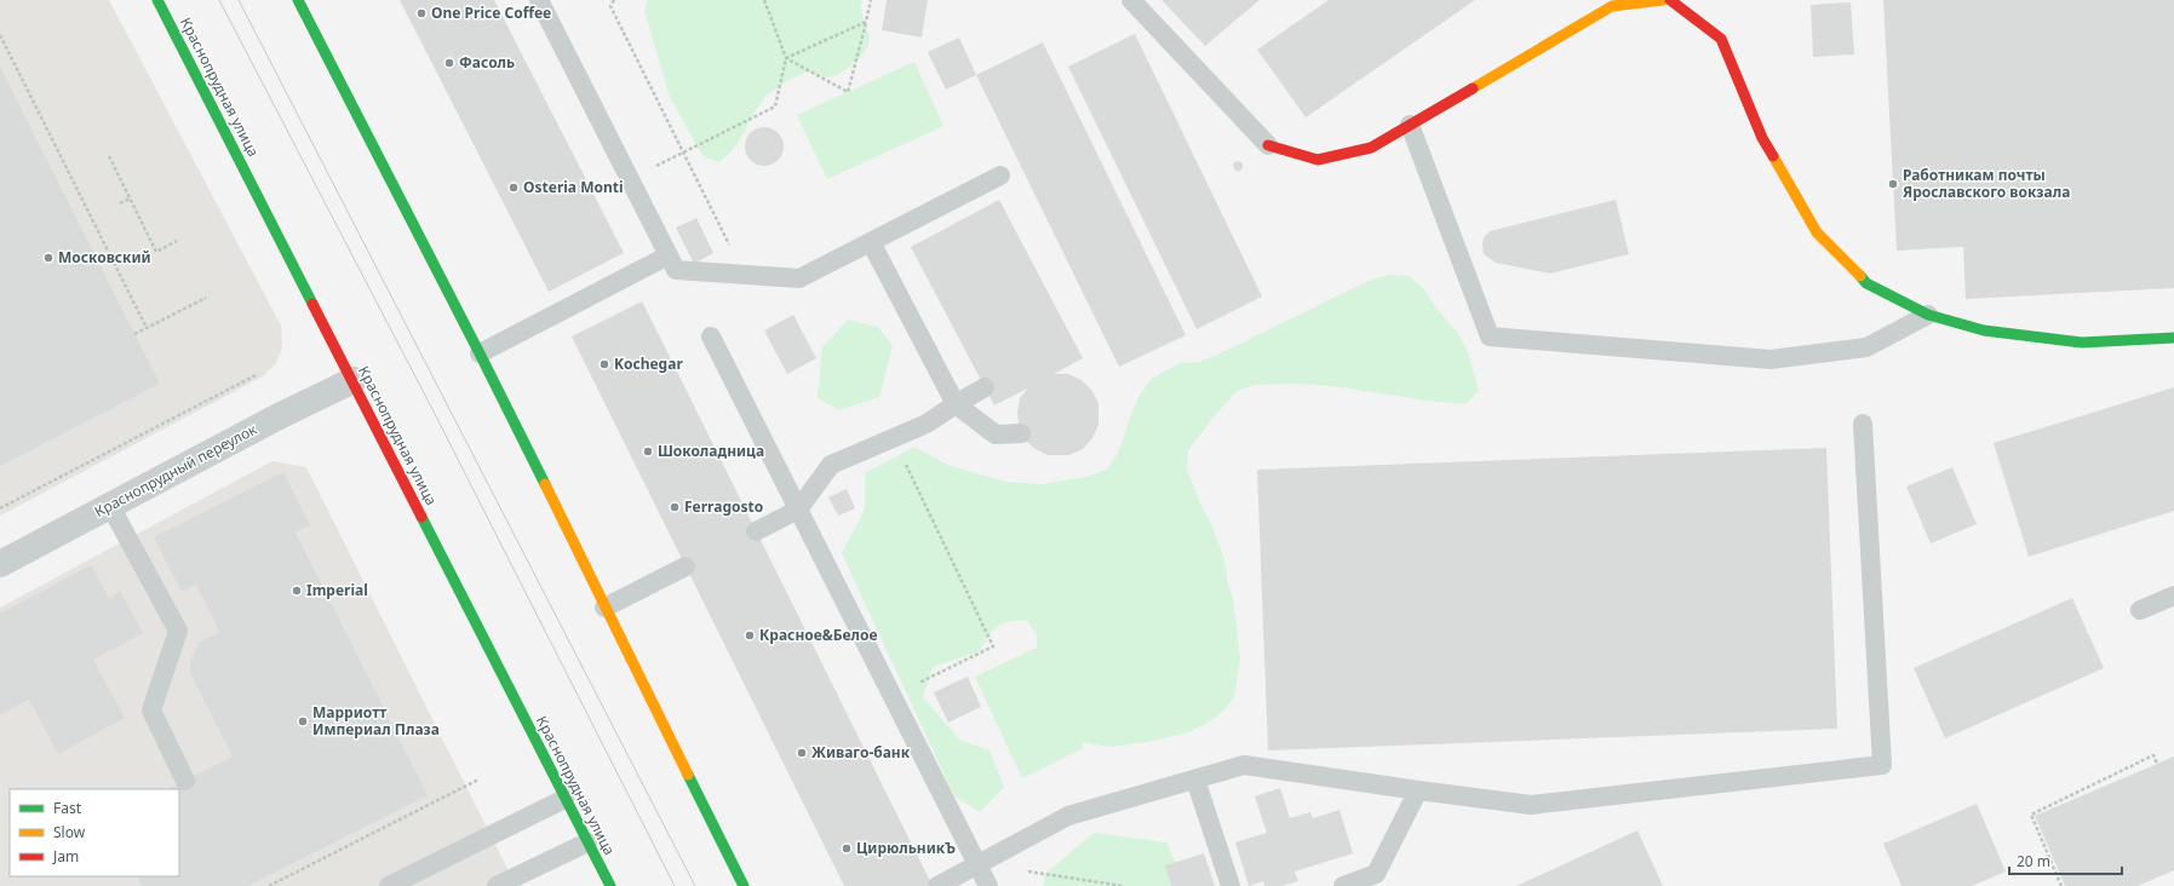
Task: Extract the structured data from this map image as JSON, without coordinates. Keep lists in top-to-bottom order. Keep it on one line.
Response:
{"streets":{"main road":["Краснопрудная улица"],"street":["Краснопрудный переулок"]},"crossings":[["Краснопрудная улица","Краснопрудный переулок"]],"places":["One Price Coffee","Фасоль","Работникам почты Ярославского вокзала","Osteria Monti","Московский","Kochegar","Шоколадница","Ferragosto","Imperial","Красное&Белое","Марриотт Империал Плаза","Живаго-банк","ЦирюльникЪ"],"legend":["Fast","Slow","Jam"],"scale_bar":"20 m"}
